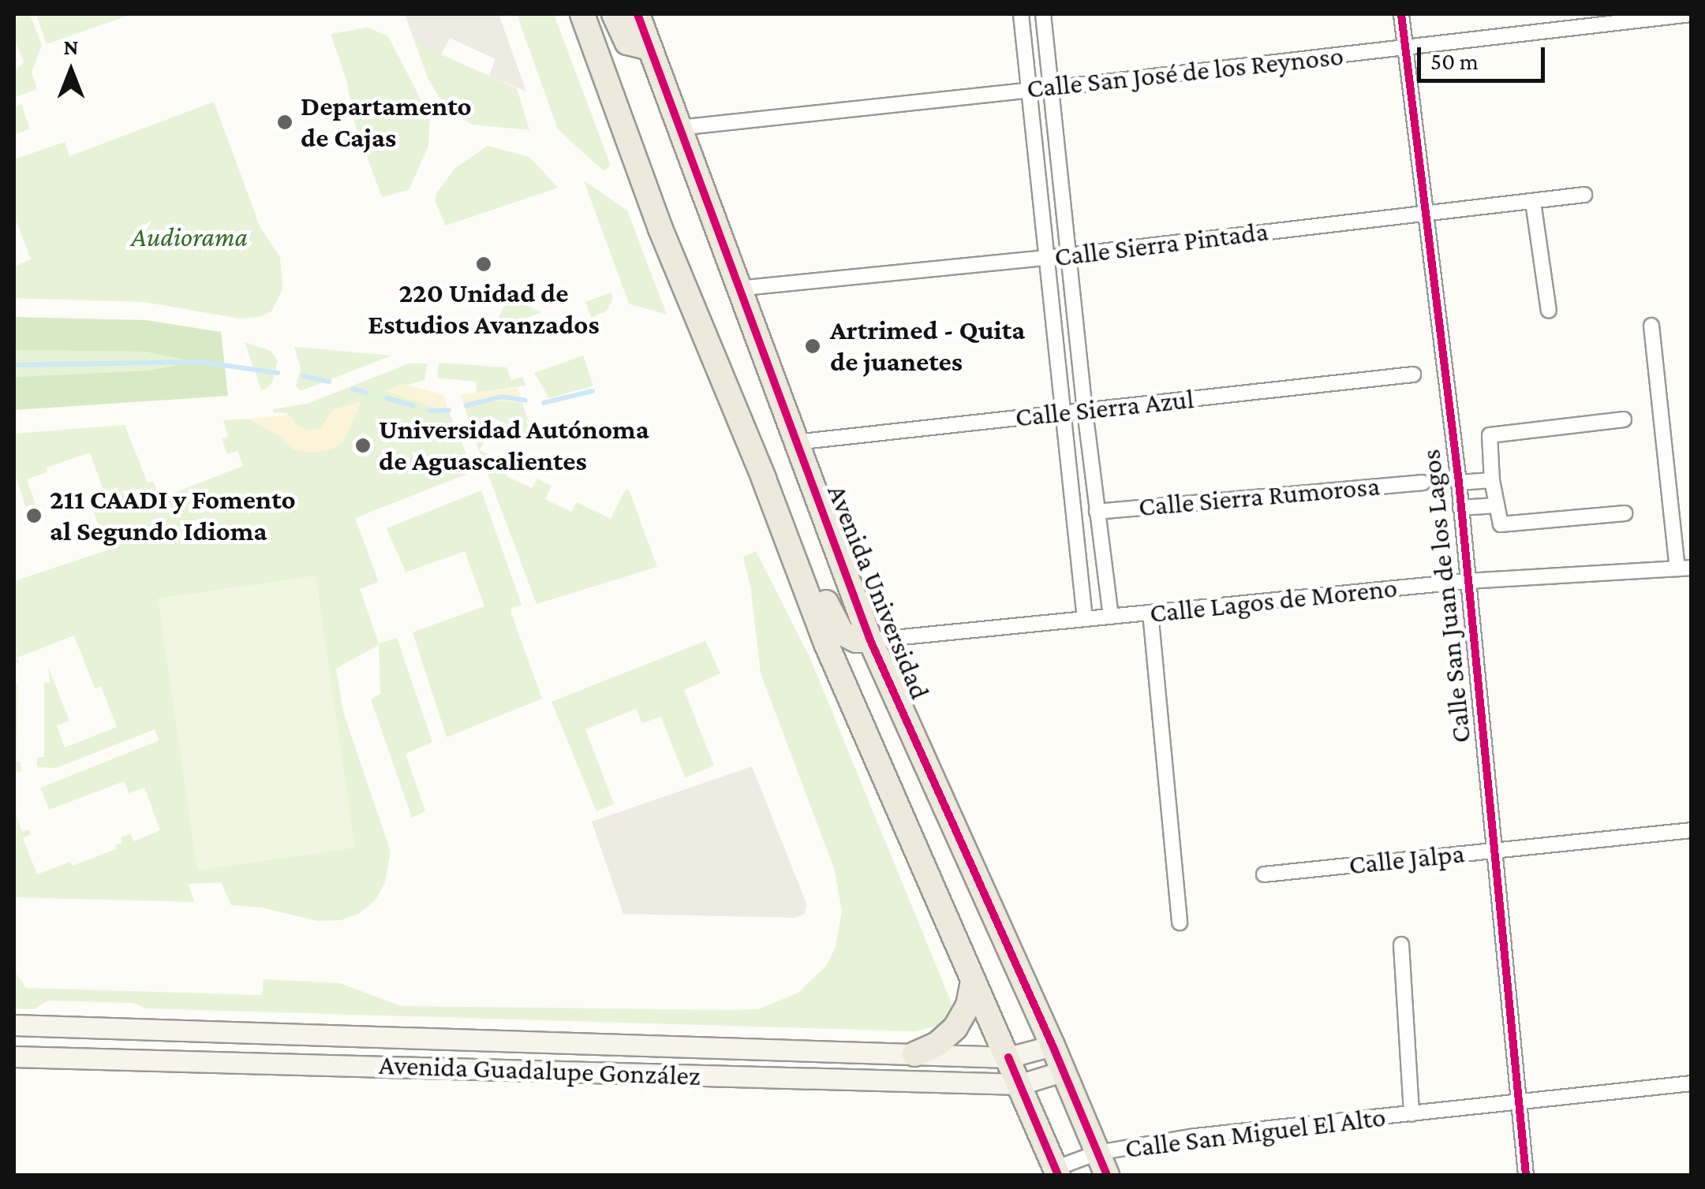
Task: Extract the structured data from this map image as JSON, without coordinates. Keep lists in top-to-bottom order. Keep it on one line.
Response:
{"streets":{"main road":["Avenida Universidad","Avenida Guadalupe González"],"street":["Calle San José de los Reynoso","Calle Sierra Pintada","Calle Sierra Azul","Calle Sierra Rumorosa","Calle San Juan de los Lagos","Calle Lagos de Moreno","Calle Jalpa","Calle San Miguel El Alto"]},"crossings":[["Calle San José de los Reynoso","Avenida Universidad"],["Calle San José de los Reynoso","Calle San Juan de los Lagos"],["Calle Sierra Pintada","Avenida Universidad"],["Calle Sierra Pintada","Calle San Juan de los Lagos"],["Calle Sierra Azul","Avenida Universidad"],["Avenida Universidad","Calle Lagos de Moreno"],["Avenida Universidad","Avenida Guadalupe González"],["Avenida Universidad","Calle San Miguel El Alto"],["Calle San Juan de los Lagos","Calle Lagos de Moreno"],["Calle San Juan de los Lagos","Calle Jalpa"],["Calle San Juan de los Lagos","Calle San Miguel El Alto"]],"parks":["Audiorama"],"places":["Departamento de Cajas","220 Unidad de Estudios Avanzados","Artrimed - Quita de juanetes","Universidad Autónoma de Aguascalientes","211 CAADI y Fomento al Segundo Idioma"],"scale_bar":"50 m","north":"top"}
